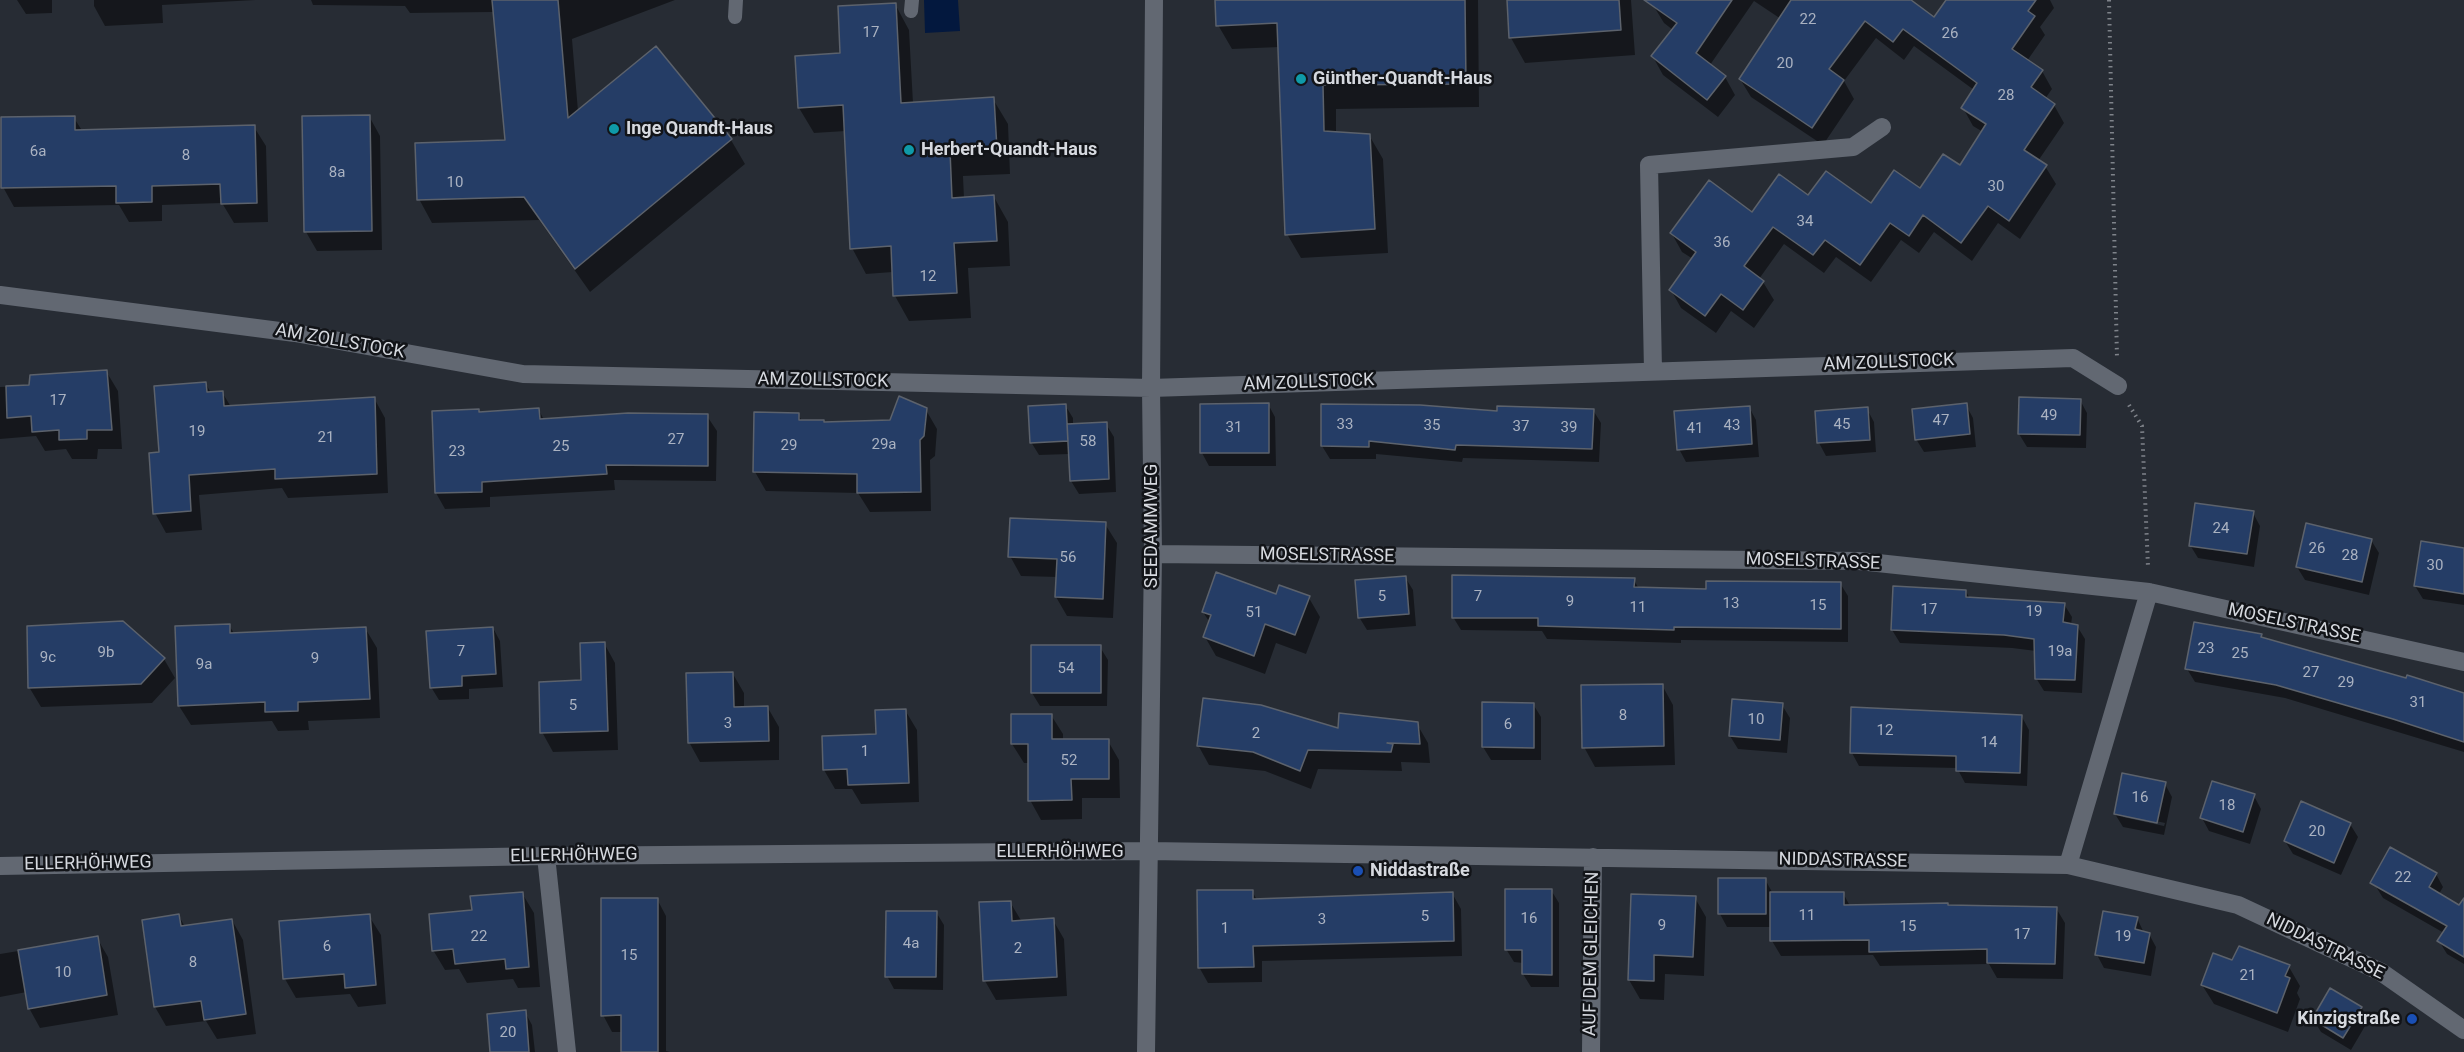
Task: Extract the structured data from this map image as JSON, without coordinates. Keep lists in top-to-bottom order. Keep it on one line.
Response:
{"streets":{"street":["AM ZOLLSTOCK","SEEDAMMWEG","MOSELSTRASSE","ELLERHÖHWEG","NIDDASTRASSE","AUF DEM GLEICHEN"]},"crossings":[["AM ZOLLSTOCK","SEEDAMMWEG"],["SEEDAMMWEG","MOSELSTRASSE"],["SEEDAMMWEG","ELLERHÖHWEG"],["SEEDAMMWEG","NIDDASTRASSE"],["ELLERHÖHWEG","NIDDASTRASSE"],["NIDDASTRASSE","AUF DEM GLEICHEN"]],"places":["Günther-Quandt-Haus","Inge Quandt-Haus","Herbert-Quandt-Haus","Niddastraße","Kinzigstraße"],"house_numbers":["22","17","26","20","28","6a","8","8a","10","30","34","36","12","17","49","47","33","45","35","43","37","31","39","41","19","21","27","58","29a","29","25","23","24","26","28","56","30","5","7","9","13","15","11","17","19","51","23","7","19a","9b","25","9c","9","9a","54","27","29","31","5","8","10","3","6","12","2","14","1","52","16","18","20","22","11","5","16","3","9","15","1","17","22","19","4a","6","2","15","8","10","21","20"]}
